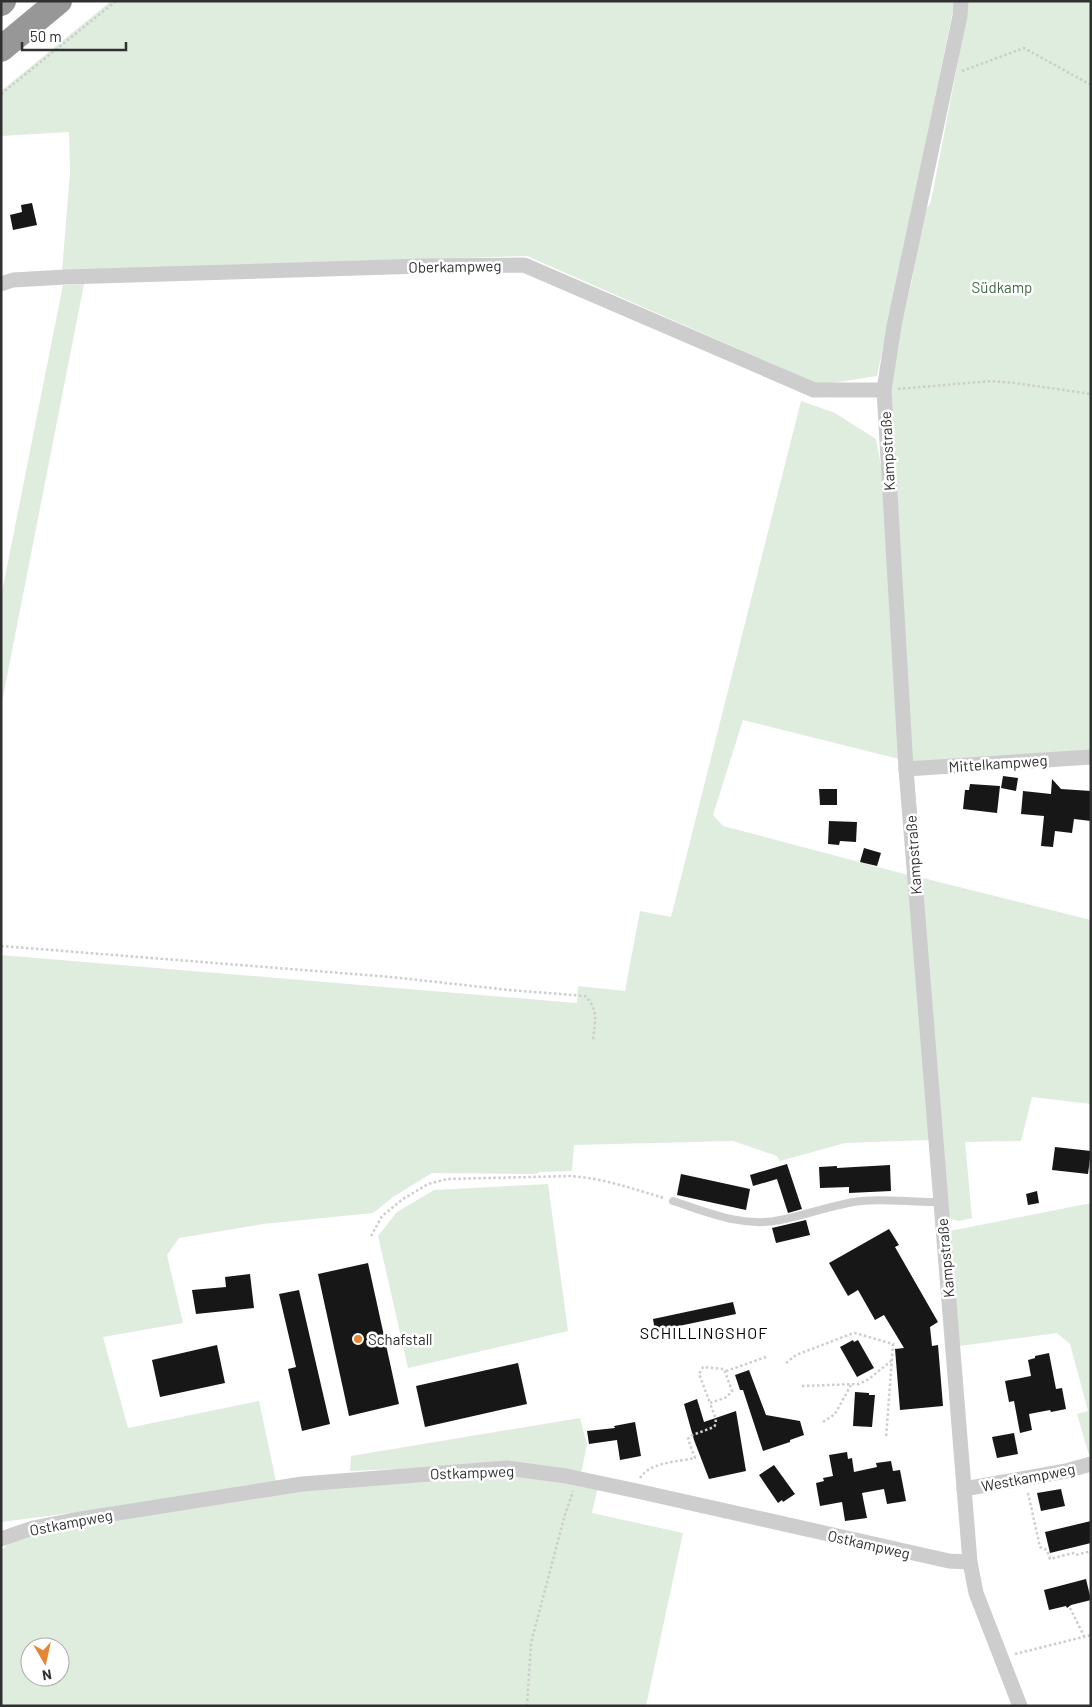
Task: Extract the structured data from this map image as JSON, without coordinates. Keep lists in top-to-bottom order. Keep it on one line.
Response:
{"streets":{"street":["Oberkampweg","Kampstraße","Mittelkampweg","Ostkampweg","Westkampweg"]},"crossings":[["Oberkampweg","Kampstraße"],["Kampstraße","Mittelkampweg"],["Kampstraße","Ostkampweg"],["Kampstraße","Westkampweg"]],"districts":["SCHILLINGSHOF"],"parks":["Südkamp"],"places":["Schafstall"],"scale_bar":"50 m","north":"bottom"}
